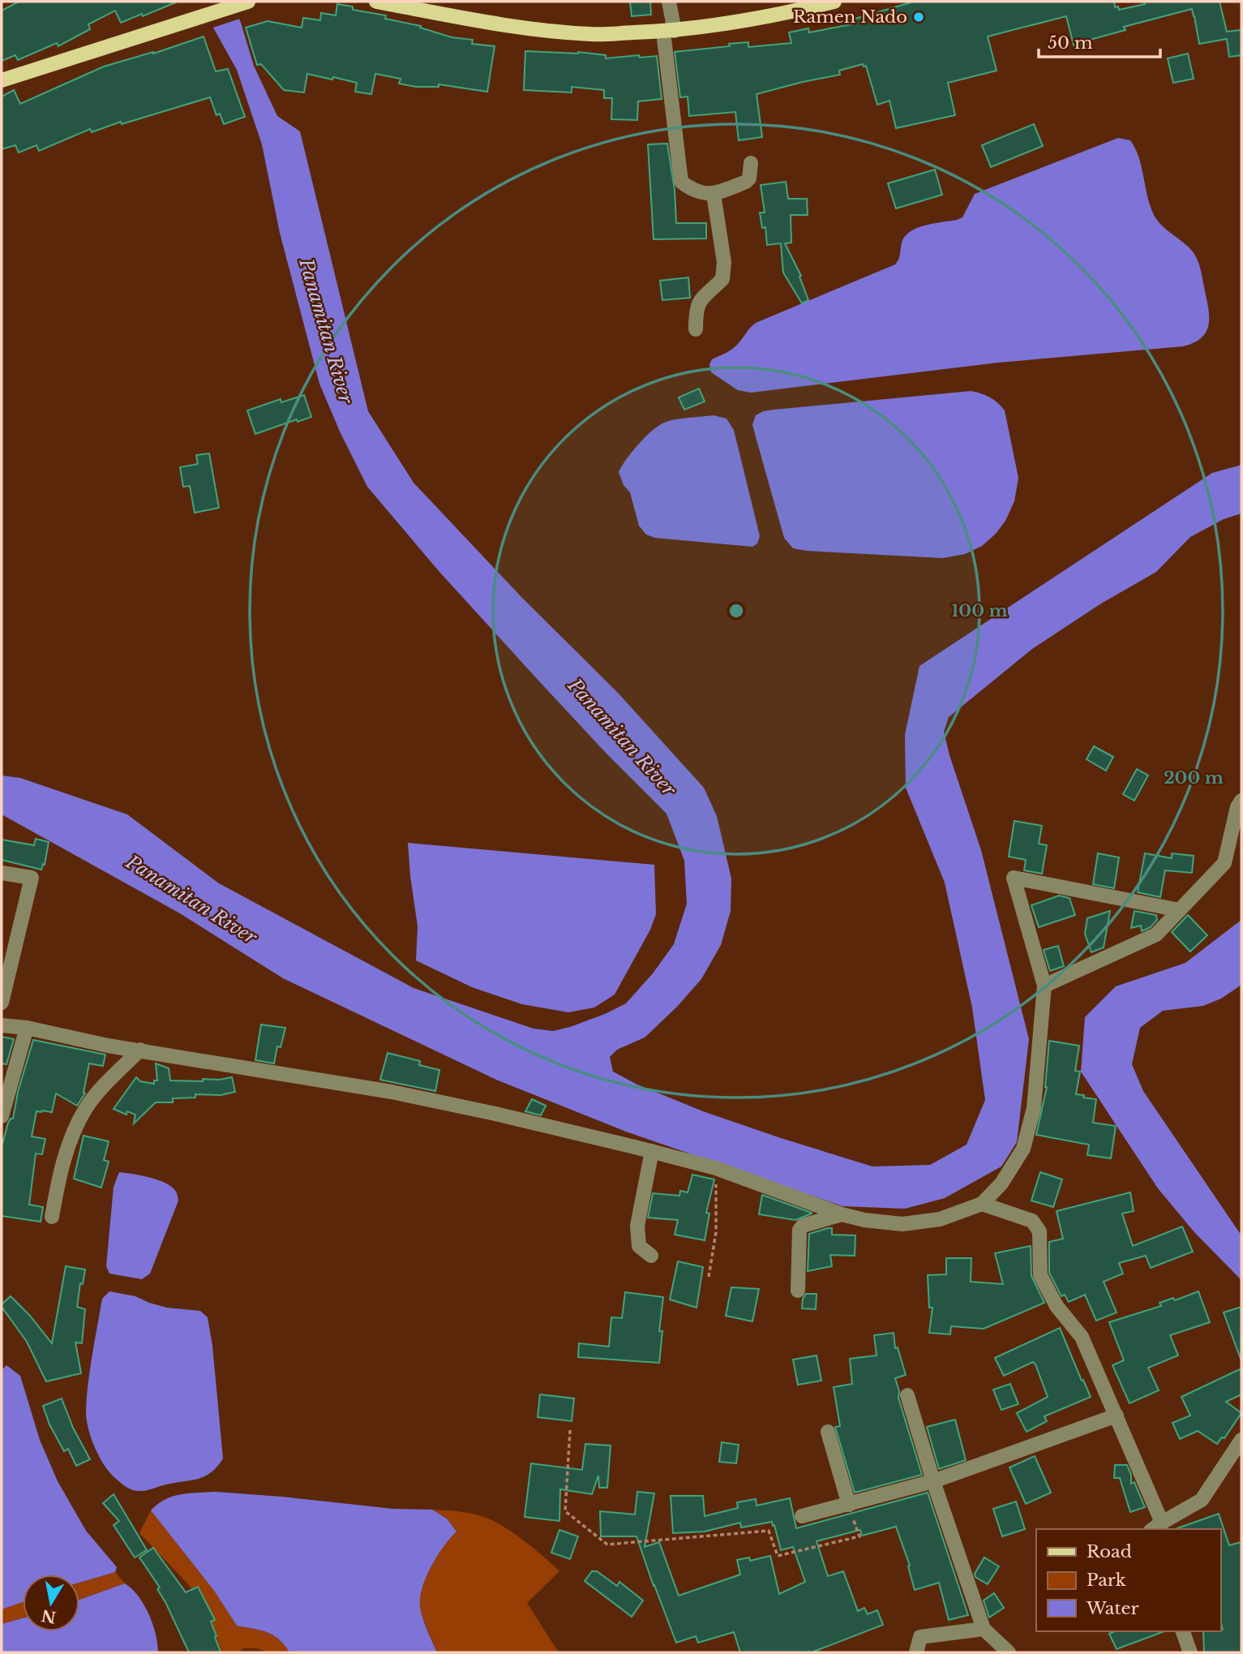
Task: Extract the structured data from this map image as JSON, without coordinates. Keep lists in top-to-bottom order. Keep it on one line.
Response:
{"water":["Panamitan River"],"places":["Ramen Nado"],"legend":["Road","Park","Water"],"scale_bar":"50 m","north":"bottom","rings":["100 m","200 m"]}
